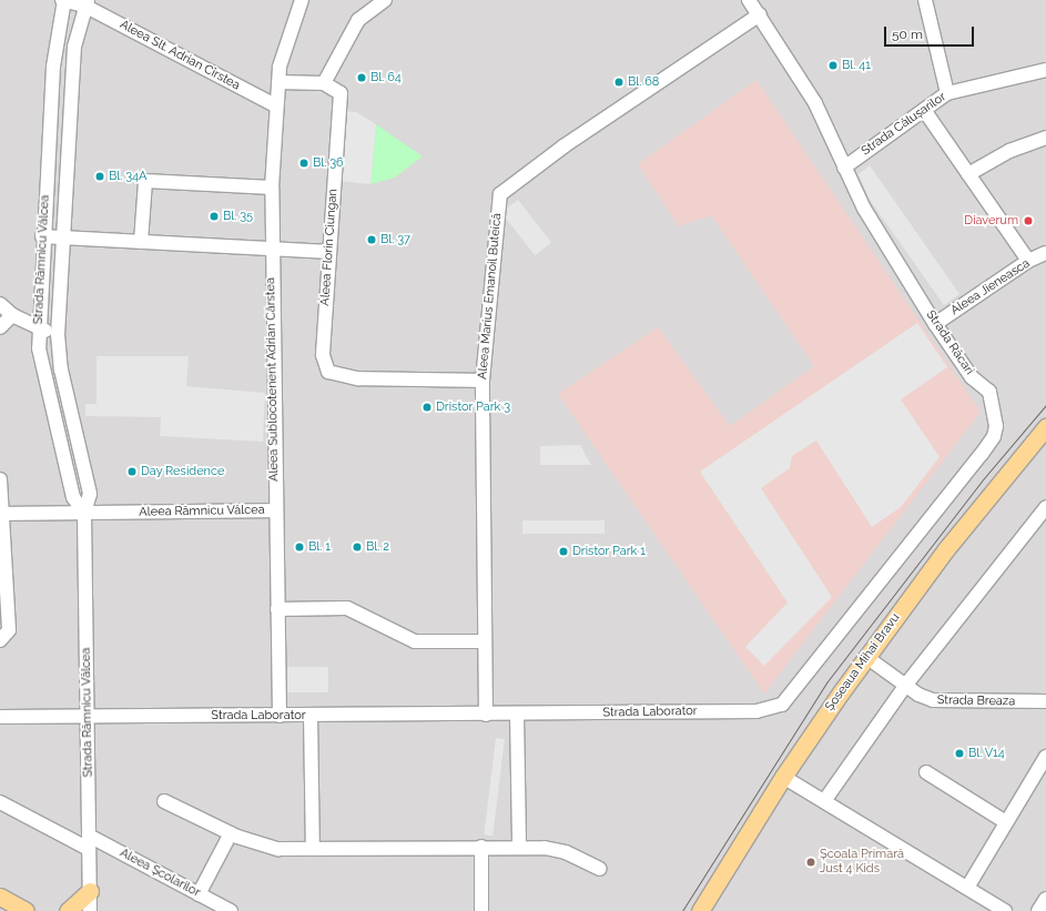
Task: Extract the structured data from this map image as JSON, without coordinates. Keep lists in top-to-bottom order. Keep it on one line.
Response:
{"streets":{"main road":["Șoseaua Mihai Bravu"],"street":["Aleea Slt. Adrian Cîrstea","Strada Călușarilor","Aleea Florin Ciungan","Strada Râmnicu Vâlcea","Aleea Jieneasca","Aleea Marius Emanoil Buteică","Strada Răcari","Aleea Sublocotenent Adrian Cârstea","Aleea Râmnicu Vâlcea","Strada Breaza","Strada Laborator","Aleea Școlarilor"]},"crossings":[["Aleea Slt. Adrian Cîrstea","Strada Râmnicu Vâlcea"],["Aleea Slt. Adrian Cîrstea","Aleea Sublocotenent Adrian Cârstea"],["Strada Călușarilor","Strada Răcari"],["Aleea Florin Ciungan","Aleea Marius Emanoil Buteică"],["Strada Râmnicu Vâlcea","Aleea Râmnicu Vâlcea"],["Strada Râmnicu Vâlcea","Strada Laborator"],["Strada Râmnicu Vâlcea","Aleea Școlarilor"],["Aleea Jieneasca","Strada Răcari"],["Aleea Marius Emanoil Buteică","Strada Răcari"],["Aleea Marius Emanoil Buteică","Strada Laborator"],["Strada Răcari","Strada Laborator"],["Aleea Sublocotenent Adrian Cârstea","Aleea Râmnicu Vâlcea"],["Aleea Râmnicu Vâlcea","Strada Laborator"],["Șoseaua Mihai Bravu","Strada Breaza"]],"places":["Bl. 41","Bl. 64","Bl. 68","Bl. 36","Bl. 34A","Bl. 35","Diaverum","Bl. 37","Dristor Park 3","Day Residence","Bl. 1","Bl. 2","Dristor Park 1","Bl. V14","Școala Primară Just 4 Kids"],"scale_bar":"50 m"}
